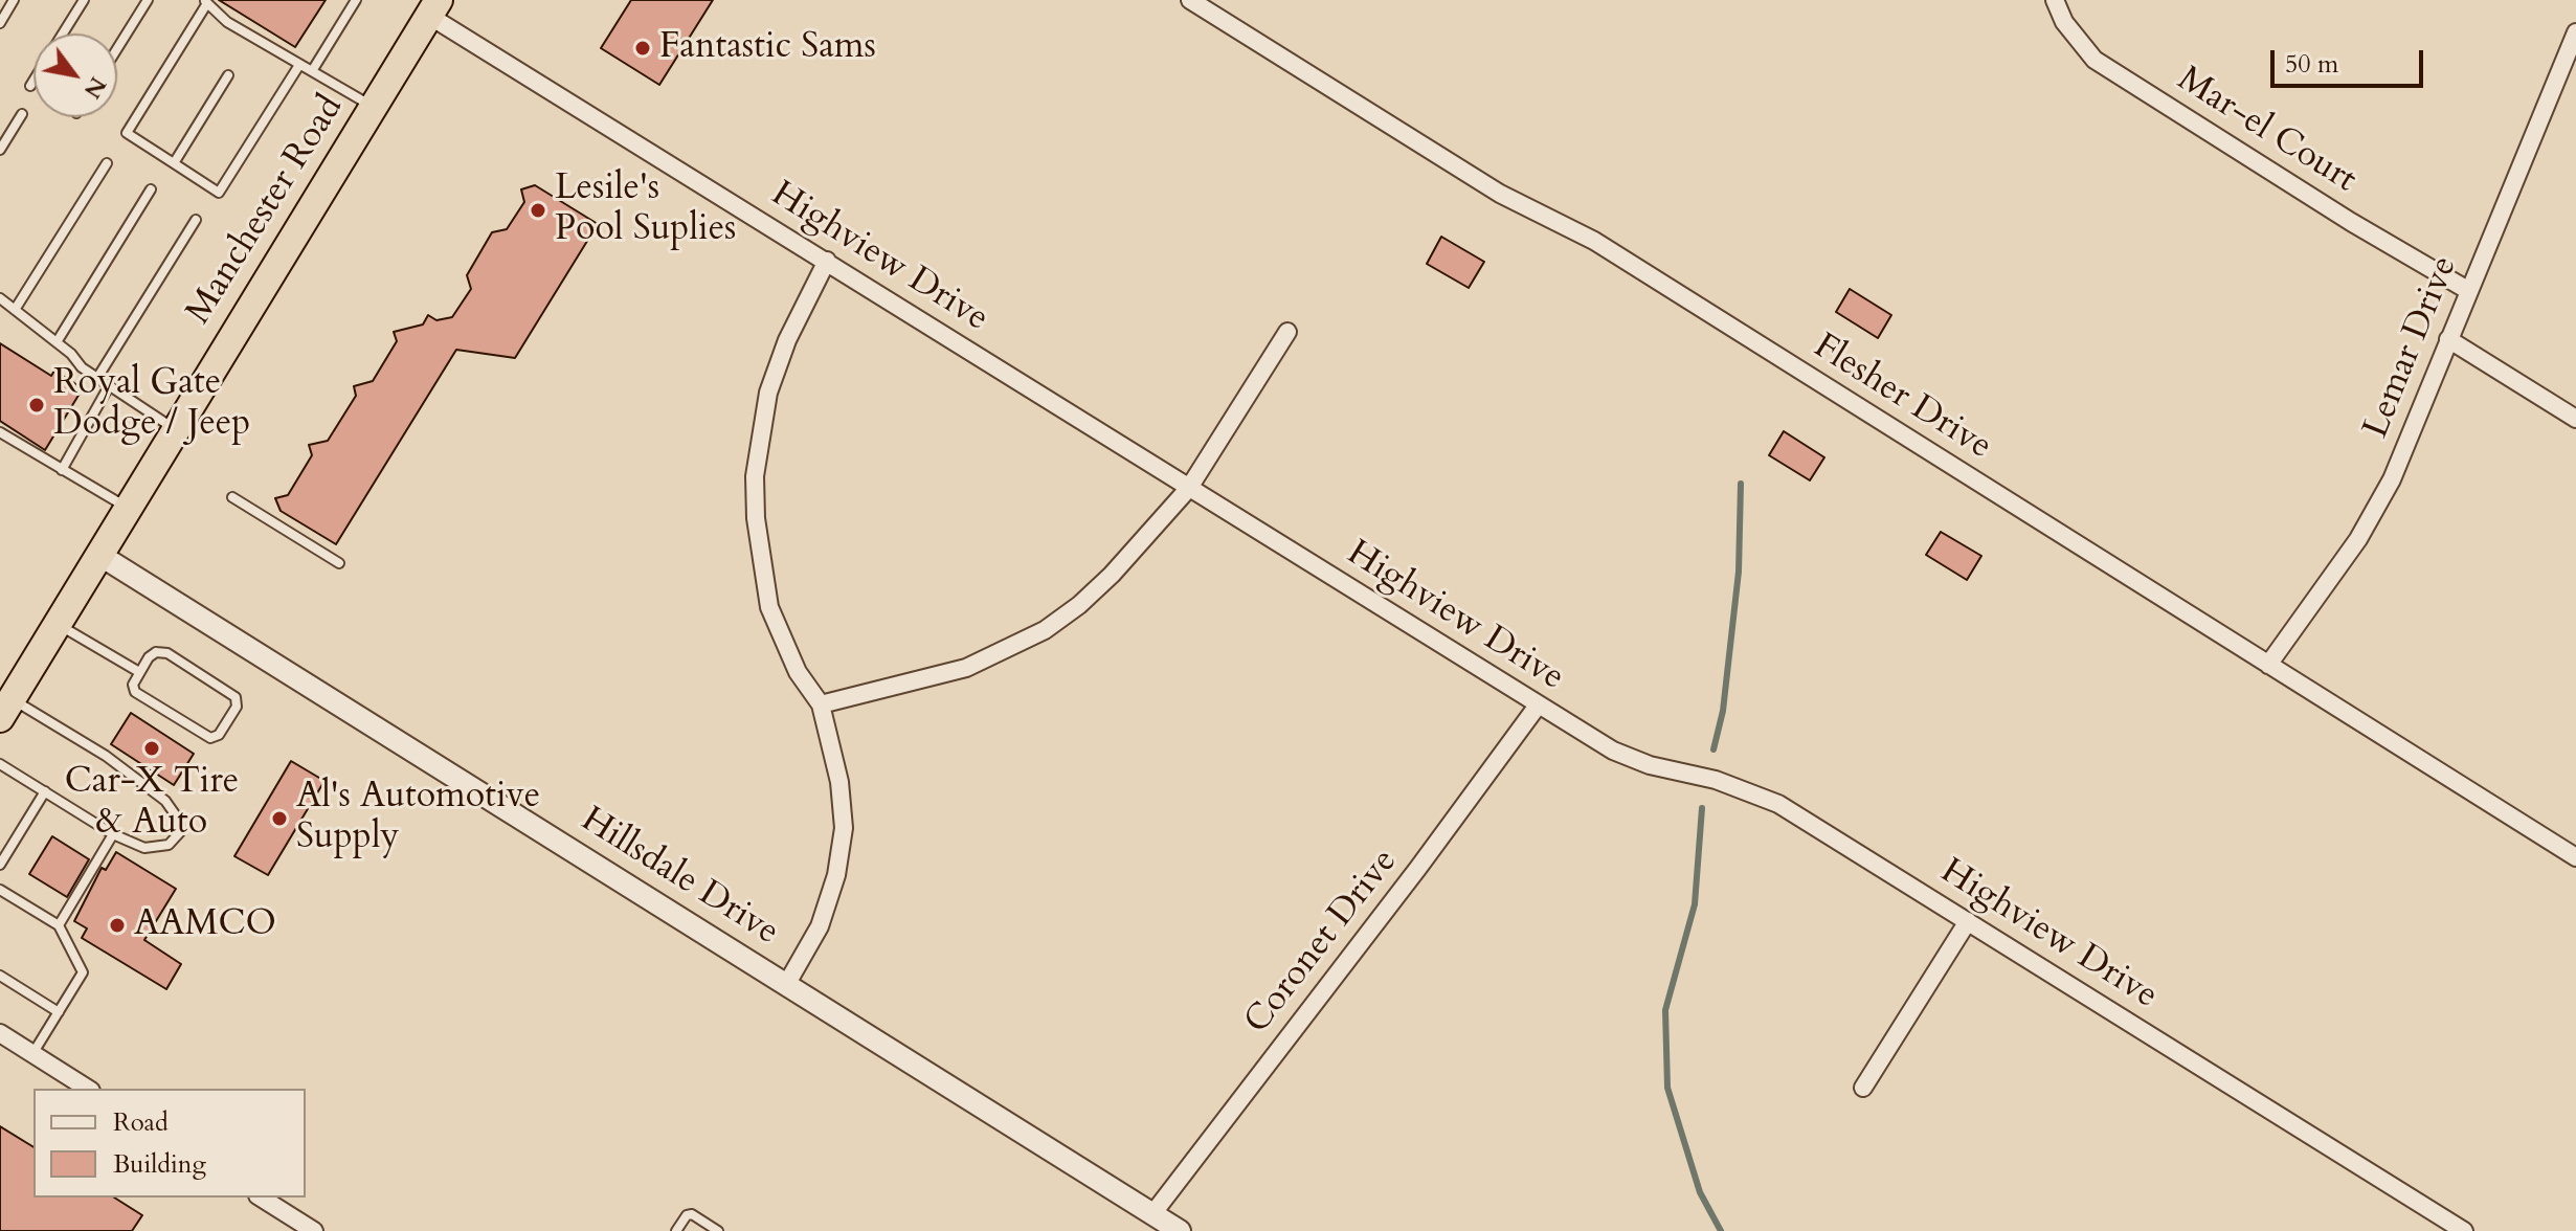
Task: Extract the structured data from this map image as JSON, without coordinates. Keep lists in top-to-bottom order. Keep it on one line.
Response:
{"streets":{"highway":["Manchester Road"],"street":["Mar-el Court","Highview Drive","Lemar Drive","Flesher Drive","Hillsdale Drive","Coronet Drive"]},"crossings":[["Mar-el Court","Lemar Drive"],["Manchester Road","Highview Drive"],["Manchester Road","Hillsdale Drive"],["Highview Drive","Coronet Drive"],["Lemar Drive","Flesher Drive"],["Hillsdale Drive","Coronet Drive"]],"places":["Fantastic Sams","Lesile's Pool Suplies","Royal Gate Dodge / Jeep","Car-X Tire & Auto","Al's Automotive Supply","AAMCO"],"legend":["Road","Building"],"scale_bar":"50 m","north":"bottom right"}
